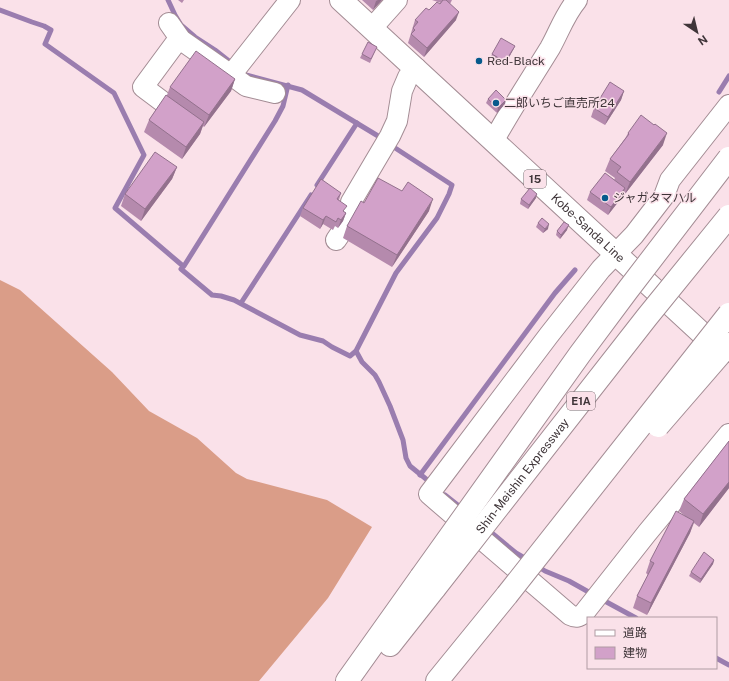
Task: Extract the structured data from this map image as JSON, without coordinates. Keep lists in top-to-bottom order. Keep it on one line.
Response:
{"streets":{"main road":["15","Kobe-Sanda Line","E1A","Shin-Meishin Expressway"]},"places":["Red-Black","二郎いちご直売所24","ジャガタマハル"],"legend":["道路","建物"],"north":"bottom right"}
